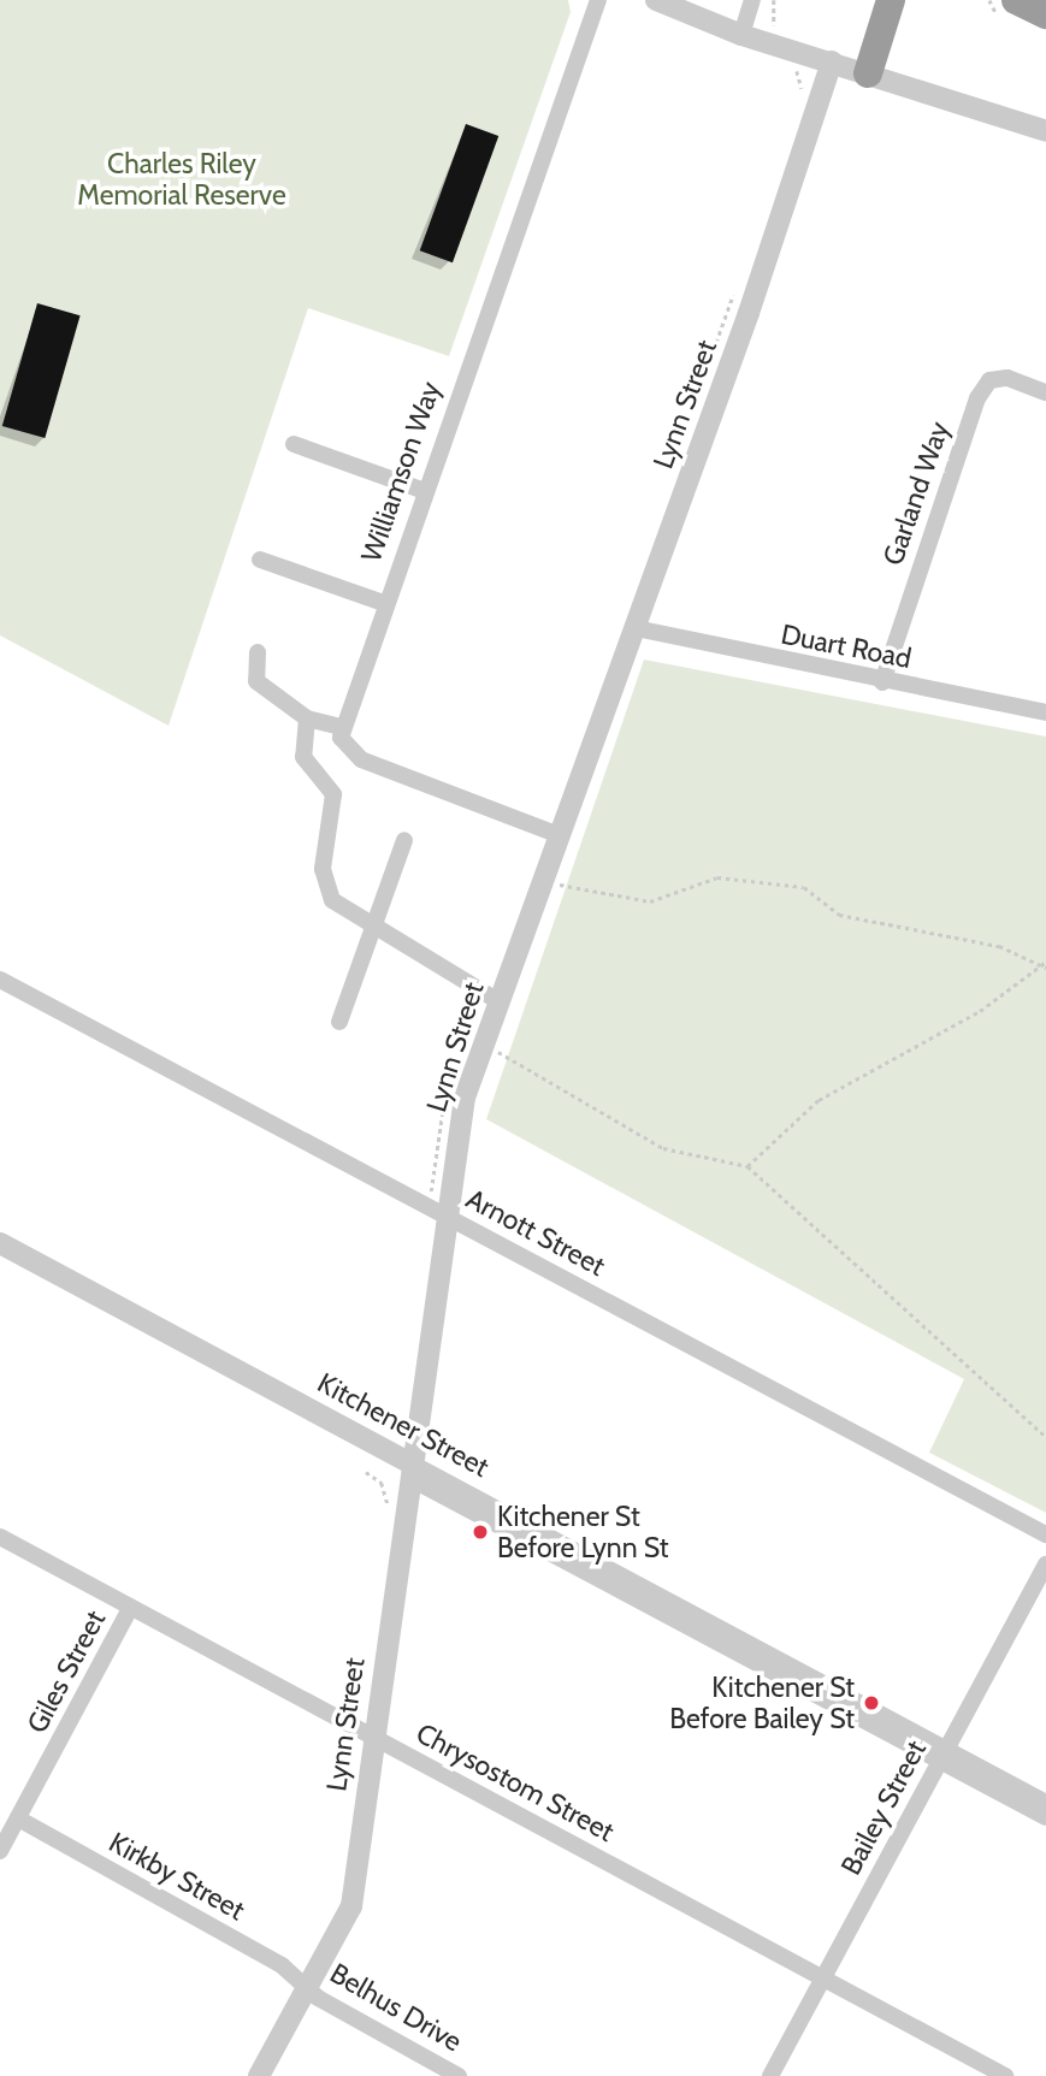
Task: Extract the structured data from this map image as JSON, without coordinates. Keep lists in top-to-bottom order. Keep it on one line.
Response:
{"streets":{"street":["Lynn Street","Williamson Way","Garland Way","Duart Road","Arnott Street","Kitchener Street","Giles Street","Chrysostom Street","Bailey Street","Kirkby Street","Belhus Drive"]},"crossings":[["Lynn Street","Duart Road"],["Lynn Street","Arnott Street"],["Lynn Street","Kitchener Street"],["Lynn Street","Chrysostom Street"],["Lynn Street","Kirkby Street"],["Lynn Street","Belhus Drive"],["Garland Way","Duart Road"],["Kitchener Street","Bailey Street"],["Giles Street","Chrysostom Street"],["Giles Street","Kirkby Street"],["Chrysostom Street","Bailey Street"],["Kirkby Street","Belhus Drive"]],"parks":["Charles Riley Memorial Reserve"],"places":["Kitchener St Before Lynn St","Kitchener St Before Bailey St"]}
